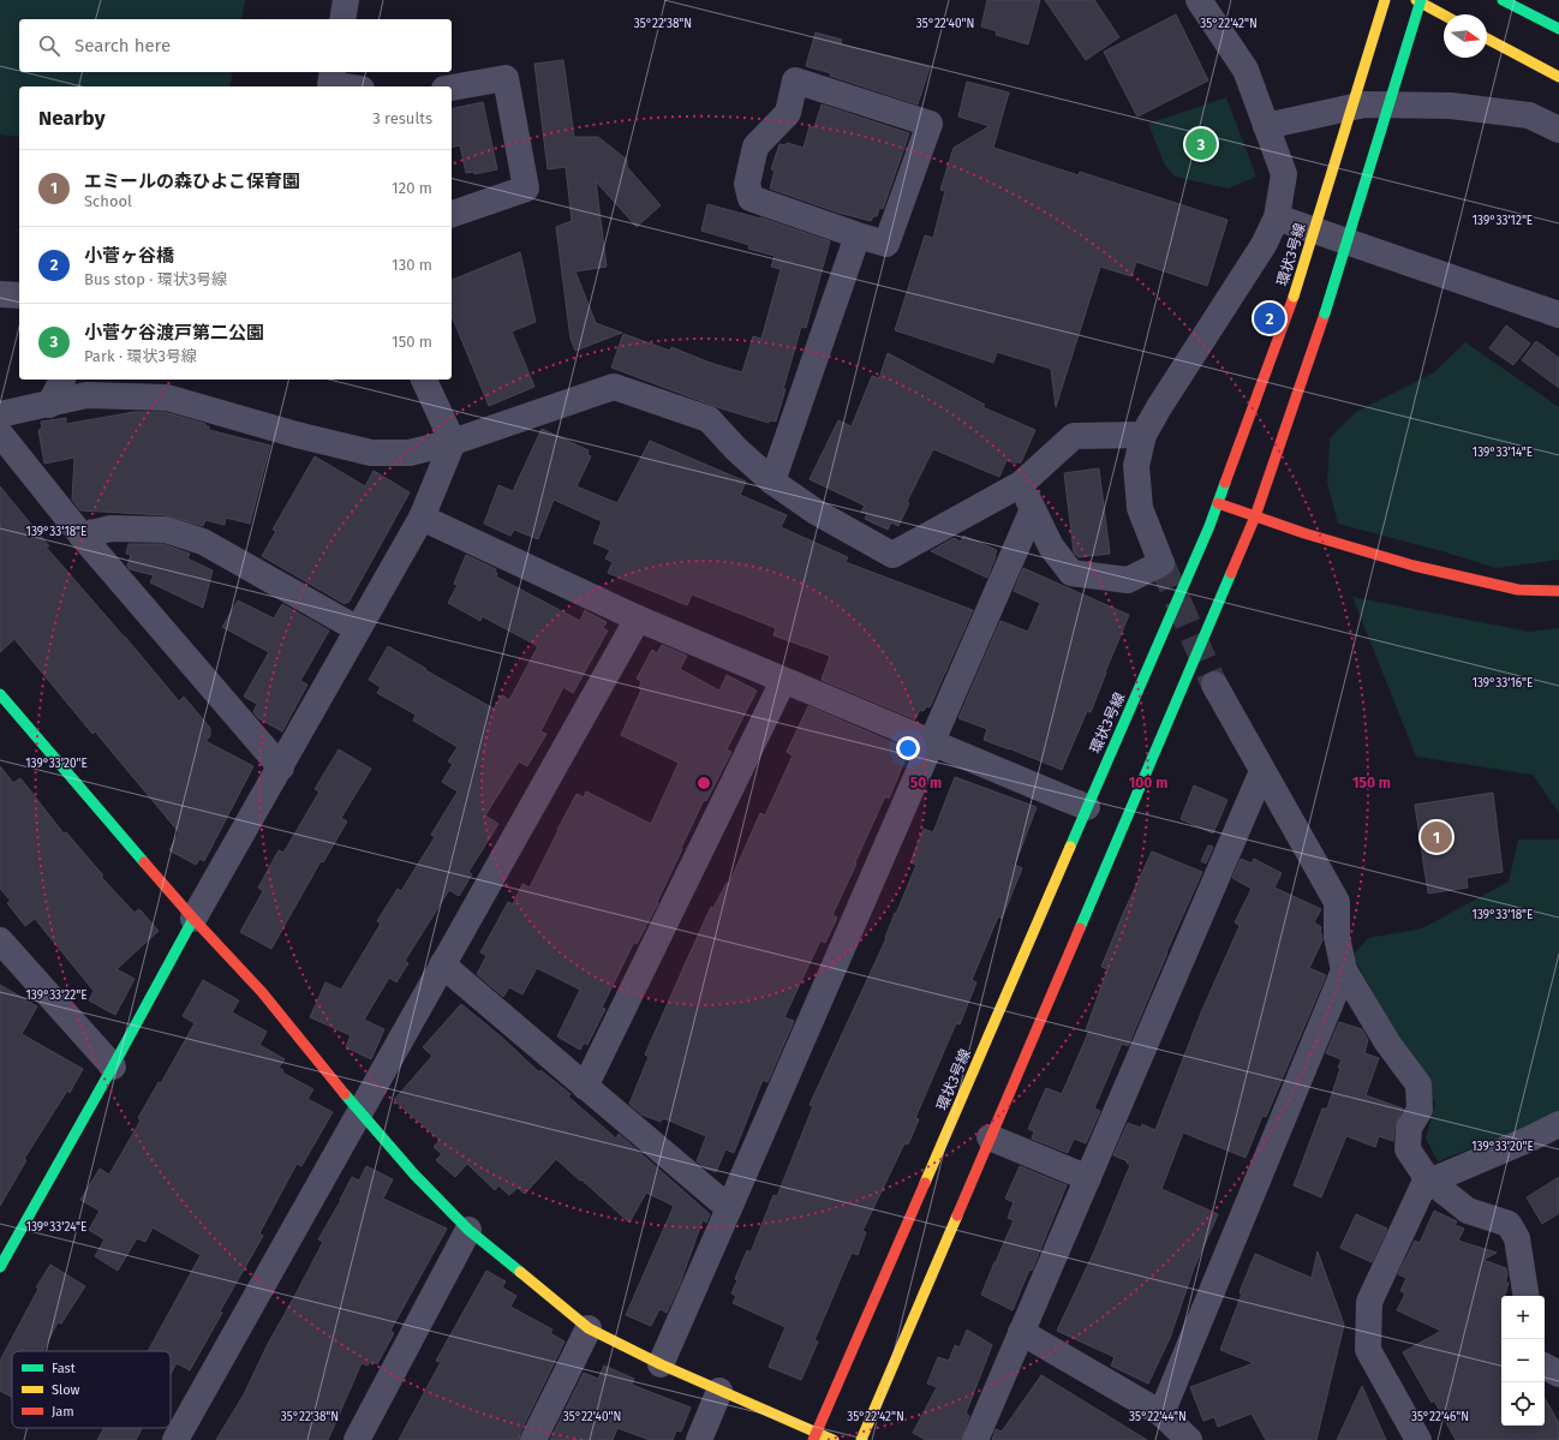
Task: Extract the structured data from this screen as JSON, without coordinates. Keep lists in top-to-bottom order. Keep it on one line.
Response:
{"streets":{"street":["環状3号線"]},"legend":["Fast","Slow","Jam"],"north":"right","page":{"search":"Search here","heading":["Nearby","3 results"],"pins":["3","2","1"],"list":[{"mark":"1","name":"エミールの森ひよこ保育園","note":"School","value":"120 m"},{"mark":"2","name":"小菅ヶ谷橋","note":"Bus stop · 環状3号線","value":"130 m"},{"mark":"3","name":"小菅ケ谷渡戸第二公園","note":"Park · 環状3号線","value":"150 m"}],"map_buttons":["+","−"]},"coordinates":["35°22'38\"N","35°22'40\"N","35°22'42\"N","139°33'12\"E","139°33'14\"E","139°33'18\"E","139°33'16\"E","139°33'20\"E","139°33'22\"E","139°33'24\"E","35°22'44\"N","35°22'46\"N"],"rings":["50 m","100 m","150 m"]}
